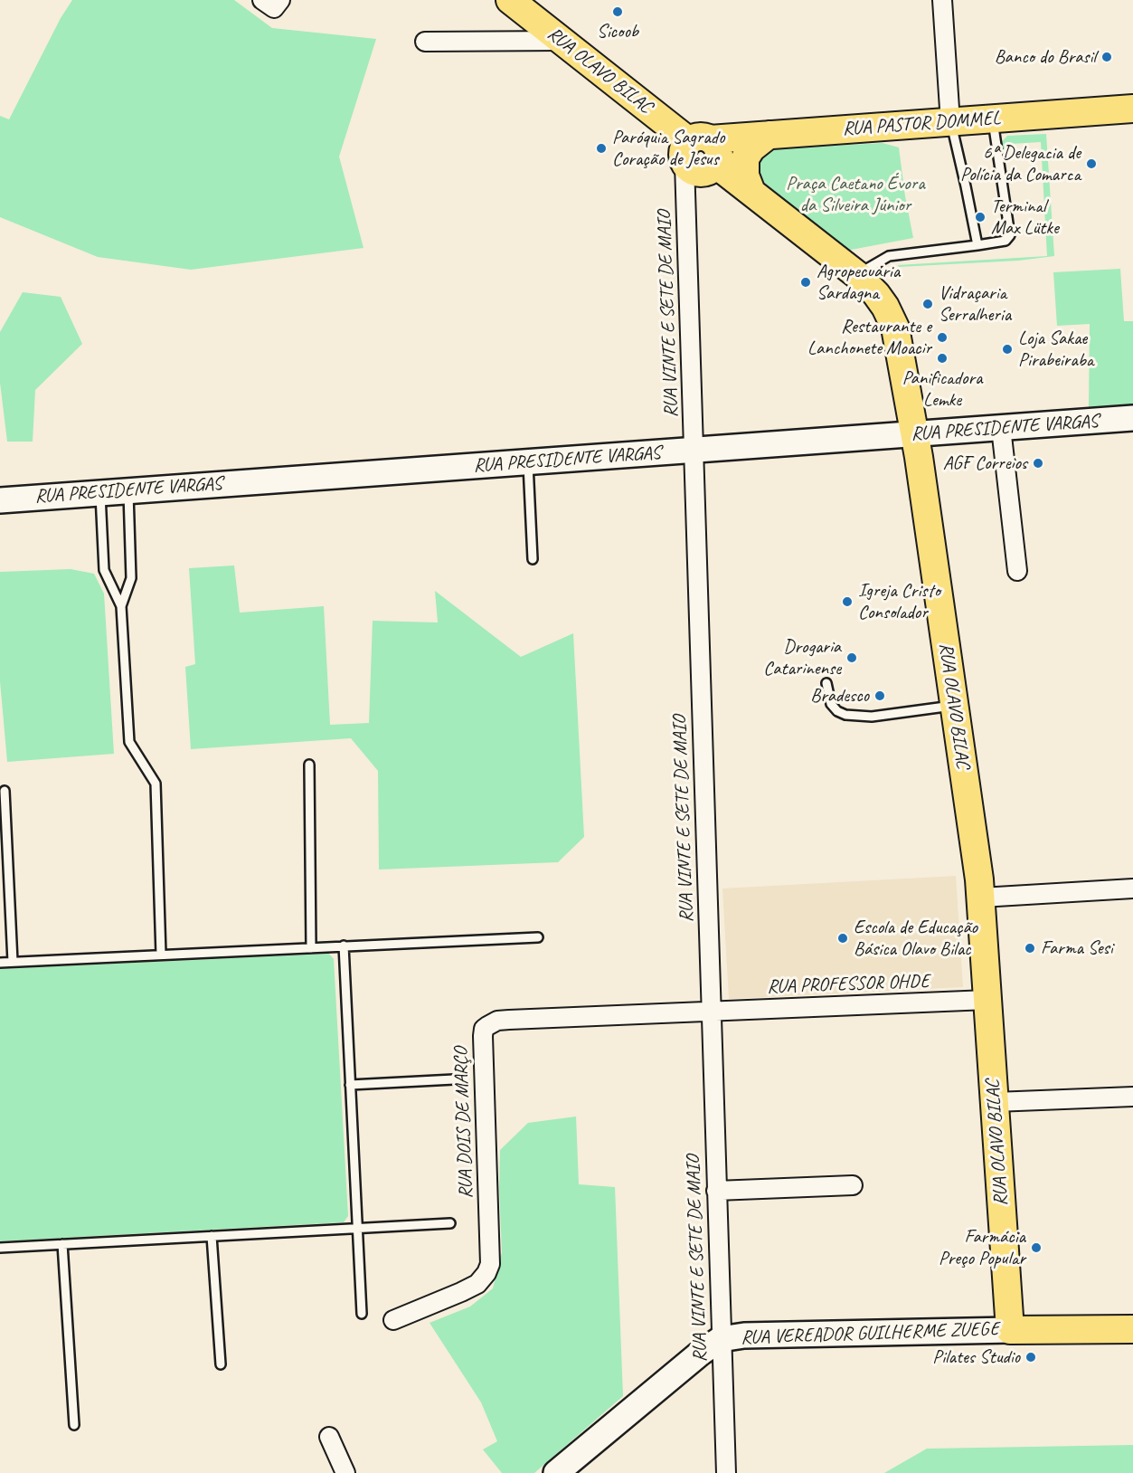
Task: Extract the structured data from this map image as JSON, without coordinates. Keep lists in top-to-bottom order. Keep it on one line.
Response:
{"streets":{"main road":["RUA OLAVO BILAC","RUA PASTOR DOMMEL","RUA VEREADOR GUILHERME ZUEGE"],"street":["RUA VINTE E SETE DE MAIO","RUA PRESIDENTE VARGAS","RUA PROFESSOR OHDE","RUA DOIS DE MARÇO"]},"crossings":[["RUA OLAVO BILAC","RUA PASTOR DOMMEL"],["RUA OLAVO BILAC","RUA VINTE E SETE DE MAIO"],["RUA OLAVO BILAC","RUA PRESIDENTE VARGAS"],["RUA OLAVO BILAC","RUA PROFESSOR OHDE"],["RUA OLAVO BILAC","RUA VEREADOR GUILHERME ZUEGE"],["RUA PASTOR DOMMEL","RUA VINTE E SETE DE MAIO"],["RUA VINTE E SETE DE MAIO","RUA PRESIDENTE VARGAS"],["RUA VINTE E SETE DE MAIO","RUA PROFESSOR OHDE"],["RUA VINTE E SETE DE MAIO","RUA DOIS DE MARÇO"],["RUA VINTE E SETE DE MAIO","RUA VEREADOR GUILHERME ZUEGE"],["RUA PROFESSOR OHDE","RUA DOIS DE MARÇO"]],"parks":["Praça Caetano Évora da Silveira Júnior"],"places":["Sicoob","Banco do Brasil","Paróquia Sagrado Coração de Jesus","6ª Delegacia de Polícia da Comarca","Terminal Max Lütke","Agropecuária Sardagna","Vidraçaria Serralheria","Restaurante e Lanchonete Moacir","Loja Sakae Pirabeiraba","Panificadora Lemke","AGF Correios","Igreja Cristo Consolador","Drogaria Catarinense","Bradesco","Escola de Educação Básica Olavo Bilac","Farma Sesi","Farmácia Preço Popular","Pilates Studio"]}
